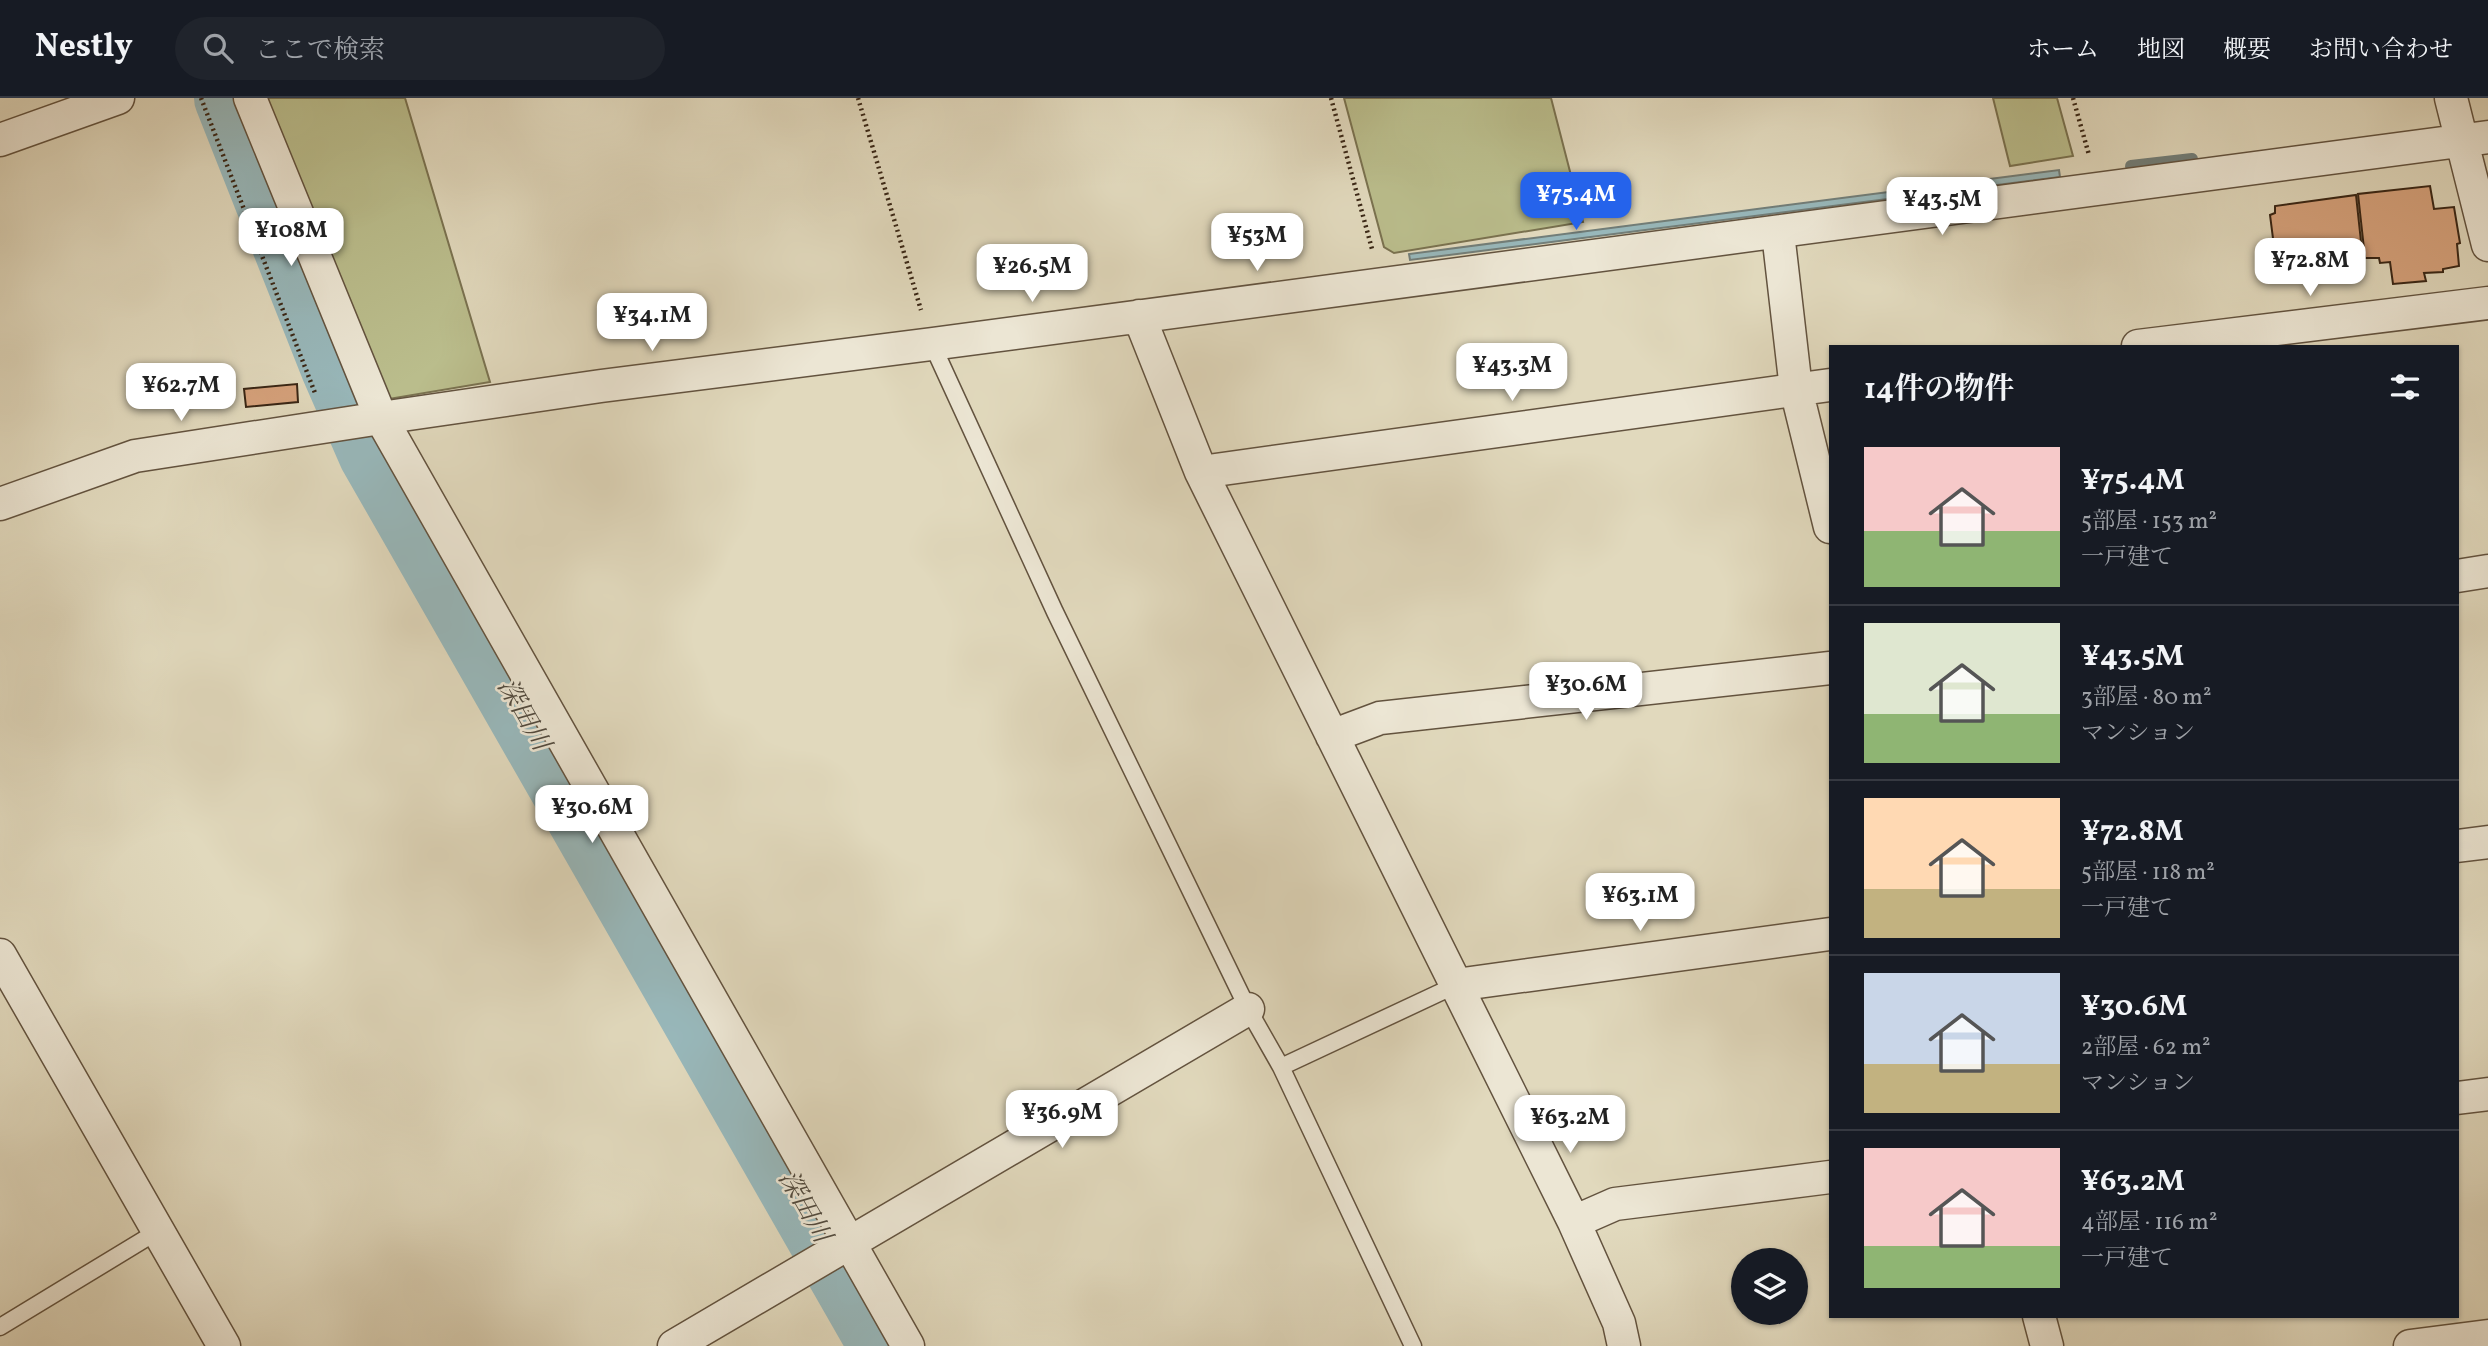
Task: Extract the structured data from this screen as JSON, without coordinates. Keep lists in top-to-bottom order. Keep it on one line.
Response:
{"water":["深田川"],"page":{"header":"Nestly","search":"ここで検索","nav":["ホーム","地図","概要","お問い合わせ"],"price":["¥75.4M","¥43.5M","¥108M","¥53M","¥72.8M","¥26.5M","¥34.1M","¥43.3M","¥62.7M","¥30.6M","¥30.6M","¥63.1M","¥36.9M","¥63.2M"],"heading":"14件の物件","list":[{"name":"¥75.4M","note":"5部屋 · 153 m² · 一戸建て"},{"name":"¥43.5M","note":"3部屋 · 80 m² · マンション"},{"name":"¥72.8M","note":"5部屋 · 118 m² · 一戸建て"},{"name":"¥30.6M","note":"2部屋 · 62 m² · マンション"},{"name":"¥63.2M","note":"4部屋 · 116 m² · 一戸建て"}]}}
